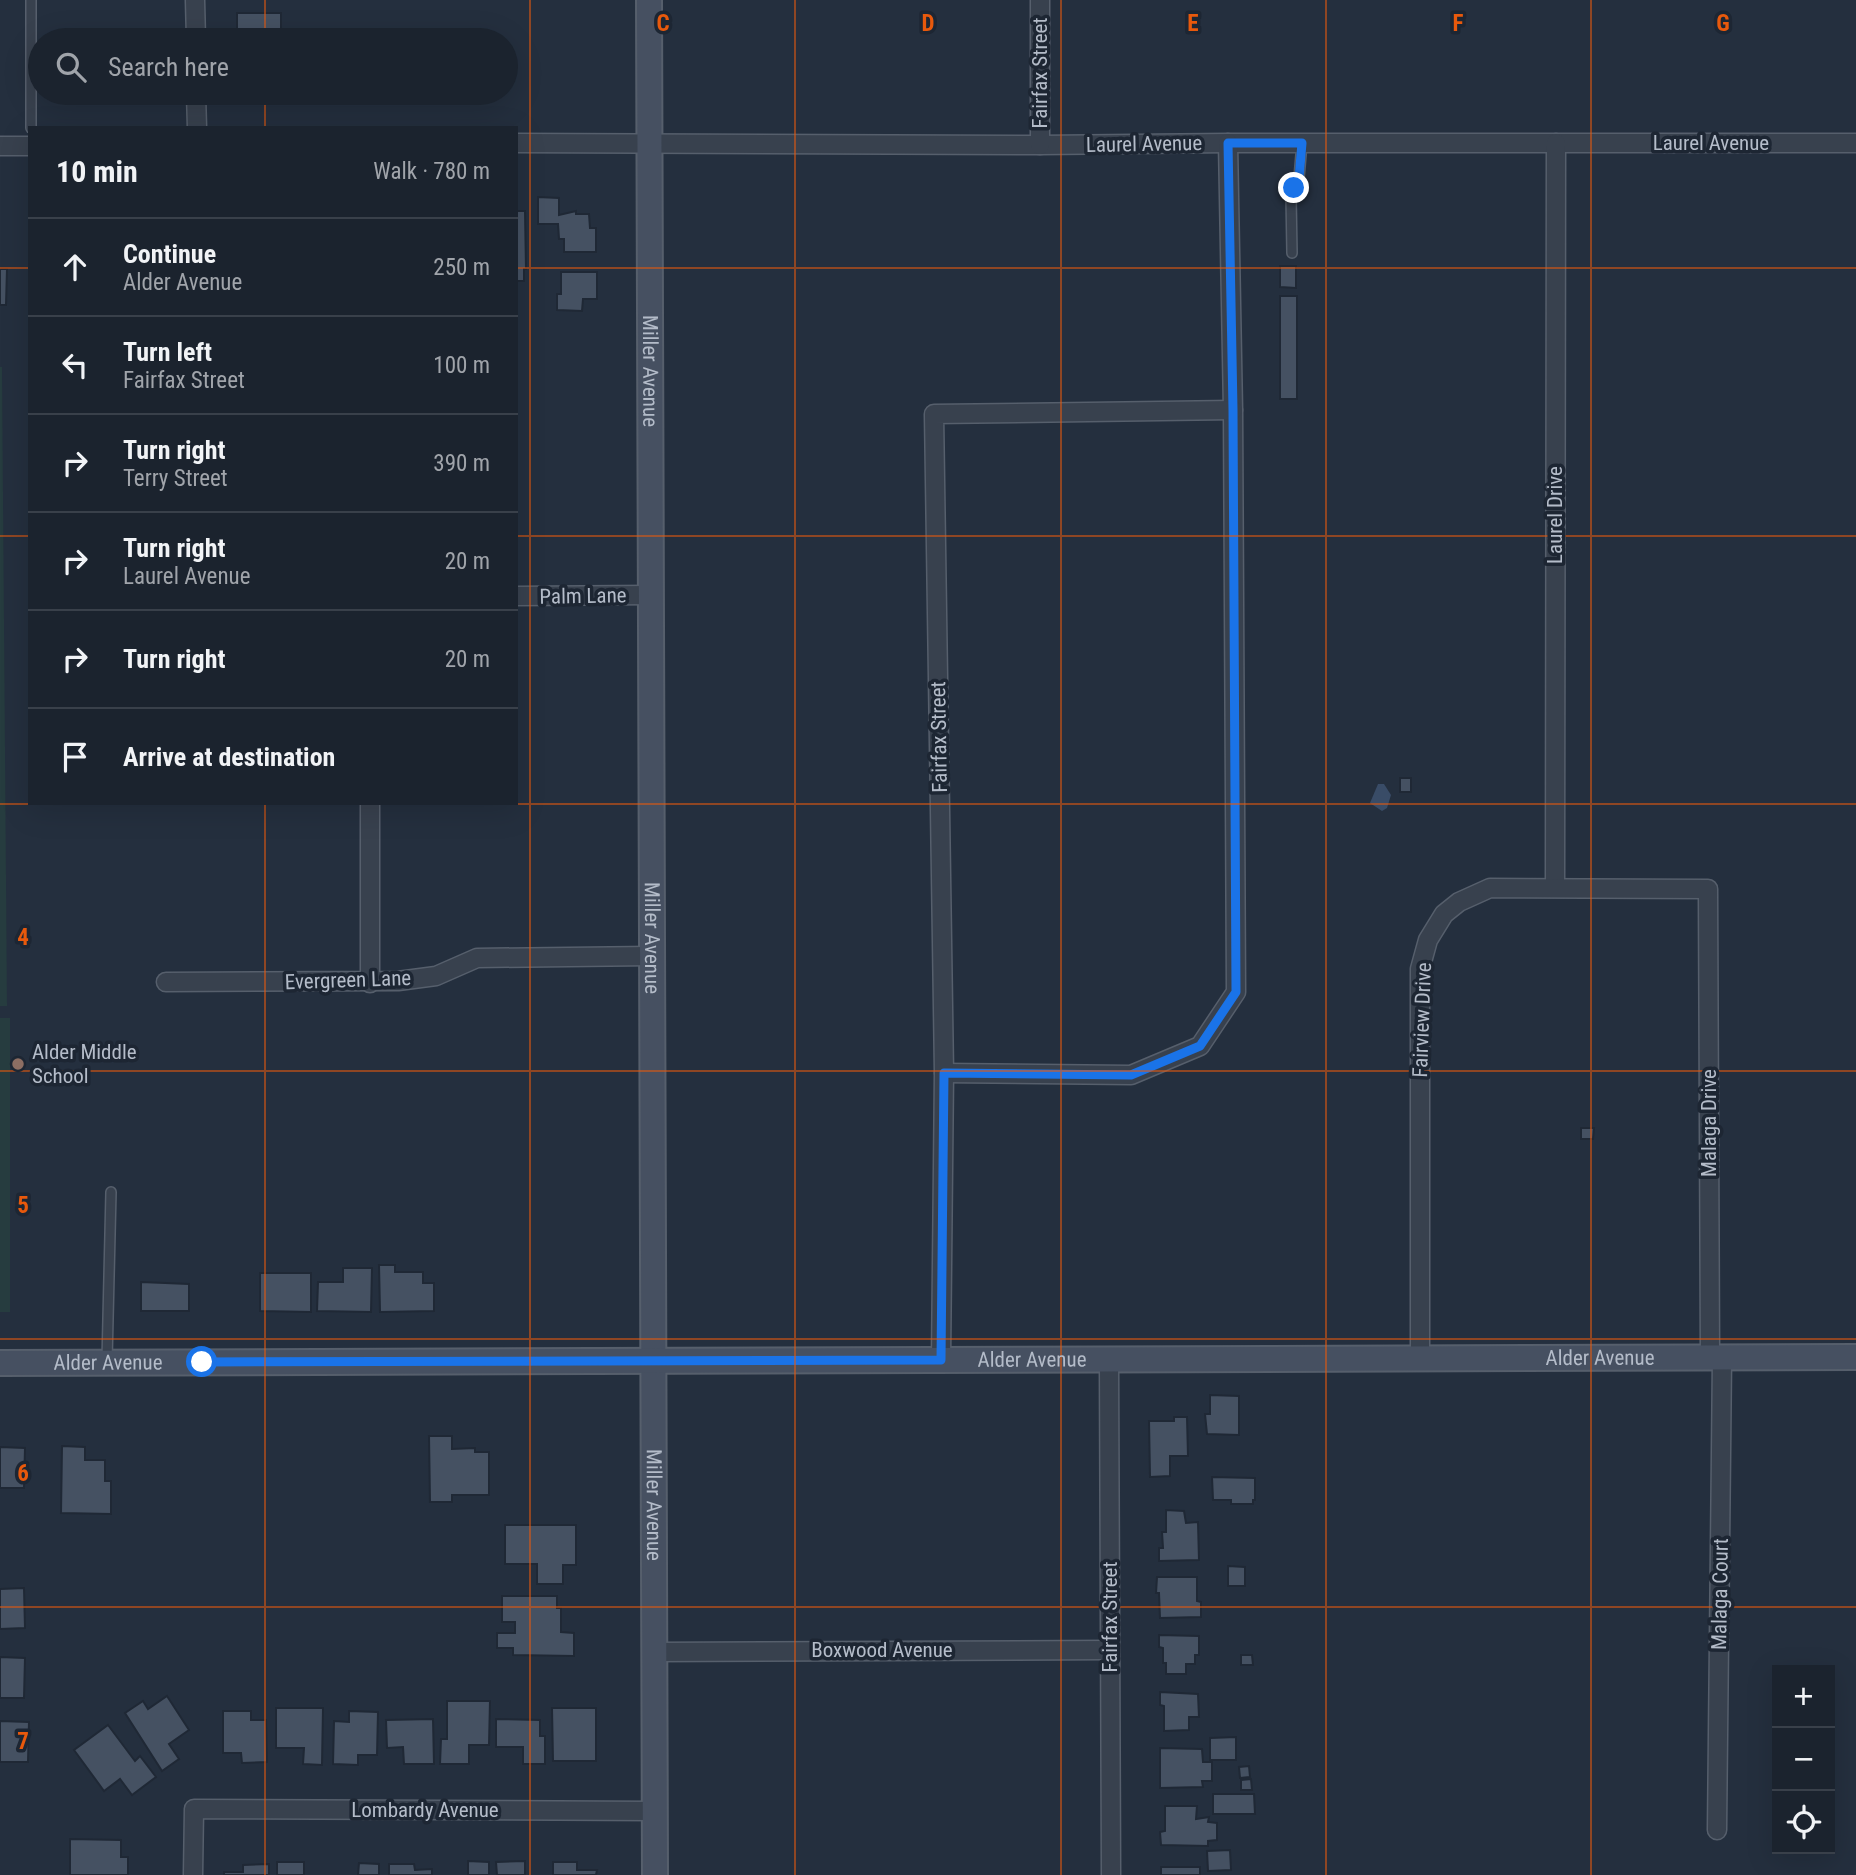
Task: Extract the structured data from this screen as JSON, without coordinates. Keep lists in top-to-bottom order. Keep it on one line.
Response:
{"streets":{"street":["Fairfax Street","Laurel Avenue","Miller Avenue","Laurel Drive","Palm Lane","Evergreen Lane","Fairview Drive","Malaga Drive","Alder Avenue","Malaga Court","Boxwood Avenue","Lombardy Avenue"]},"crossings":[["Fairfax Street","Laurel Avenue"],["Fairfax Street","Alder Avenue"],["Fairfax Street","Boxwood Avenue"],["Laurel Avenue","Miller Avenue"],["Laurel Avenue","Laurel Drive"],["Miller Avenue","Palm Lane"],["Miller Avenue","Evergreen Lane"],["Miller Avenue","Alder Avenue"],["Miller Avenue","Boxwood Avenue"],["Miller Avenue","Lombardy Avenue"],["Laurel Drive","Fairview Drive"],["Fairview Drive","Malaga Drive"],["Fairview Drive","Alder Avenue"],["Malaga Drive","Alder Avenue"],["Malaga Drive","Malaga Court"],["Alder Avenue","Malaga Court"]],"places":["Alder Middle School"],"page":{"search":"Search here","heading":["10 min","Walk · 780 m"],"list":[["Continue","Alder Avenue","250 m"],["Turn left","Fairfax Street","100 m"],["Turn right","Terry Street","390 m"],["Turn right","Laurel Avenue","20 m"],["Turn right","20 m"],"Arrive at destination"],"map_buttons":["+","−"]},"grid":{"columns":["C","D","E","F","G"],"rows":["4","5","6","7"]}}
